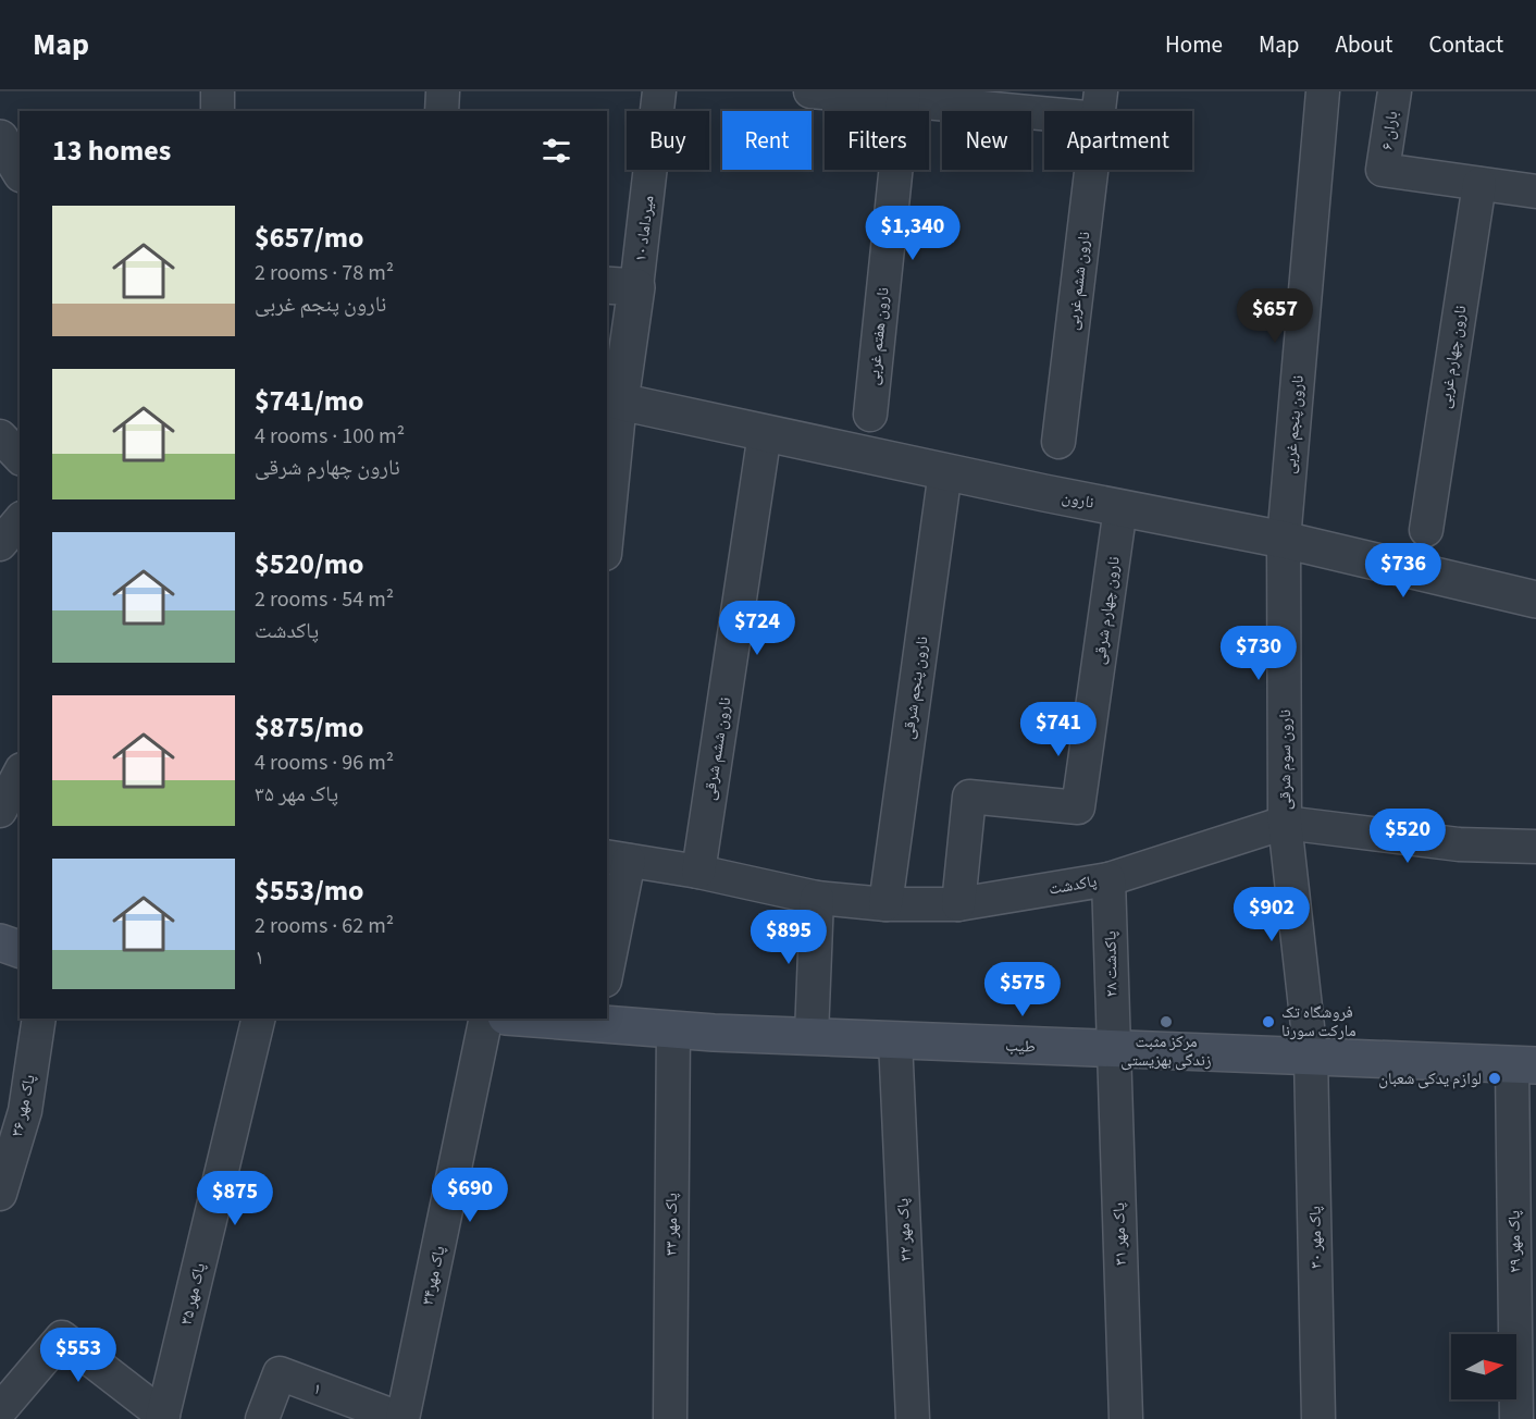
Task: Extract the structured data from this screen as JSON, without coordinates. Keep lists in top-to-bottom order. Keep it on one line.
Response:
{"streets":{"main road":["طیب"],"street":["باران ۶","میرداماد ۱۰","نارون ششم غربی","نارون هفتم غربی","نارون چهارم غربی","نارون پنجم غربی","نارون","نارون چهارم شرقی","نارون پنجم شرقی","نارون ششم شرقی","نارون سوم شرقی","پاکدشت","پاکدشت ۲۸","پاک مهر ۳۶","پاک مهر ۳۳","پاک مهر ۳۲","پاک مهر ۳۱","پاک مهر ۳۰","پاک مهر ۲۹","پاک مهر۳۴","پاک مهر ۳۵","۱"]},"crossings":[["باران ۶","نارون چهارم غربی"],["نارون پنجم غربی","نارون"],["نارون پنجم غربی","نارون سوم شرقی"],["نارون","نارون چهارم شرقی"],["نارون","نارون پنجم شرقی"],["نارون","نارون ششم شرقی"],["نارون","نارون سوم شرقی"],["نارون چهارم شرقی","پاکدشت"],["نارون پنجم شرقی","پاکدشت"],["نارون ششم شرقی","پاکدشت"],["نارون سوم شرقی","پاکدشت"],["نارون سوم شرقی","طیب"],["نارون سوم شرقی","پاک مهر ۳۰"],["پاکدشت","پاکدشت ۲۸"],["پاکدشت ۲۸","طیب"],["پاکدشت ۲۸","پاک مهر ۳۱"],["طیب","پاک مهر ۳۳"],["طیب","پاک مهر ۳۲"],["طیب","پاک مهر ۳۱"],["طیب","پاک مهر ۳۰"],["طیب","پاک مهر ۲۹"],["پاک مهر۳۴","۱"]],"places":["مرکز مثبت زندگی بهزیستی","فروشگاه تک مارکت سورنا","لوازم یدکی شعبان"],"north":"right","page":{"header":"Map","nav":["Home","Map","About","Contact"],"chip":["Buy","Rent","Filters","New","Apartment"],"heading":"13 homes","list":[{"name":"$657/mo","note":"2 rooms · 78 m² · نارون پنجم غربی"},{"name":"$741/mo","note":"4 rooms · 100 m² · نارون چهارم شرقی"},{"name":"$520/mo","note":"2 rooms · 54 m² · پاکدشت"},{"name":"$875/mo","note":"4 rooms · 96 m² · پاک مهر ۳۵"},{"name":"$553/mo","note":"2 rooms · 62 m² · ۱"}],"price":["$1,340","$657","$736","$724","$730","$741","$520","$902","$895","$575","$690","$875","$553"]}}
